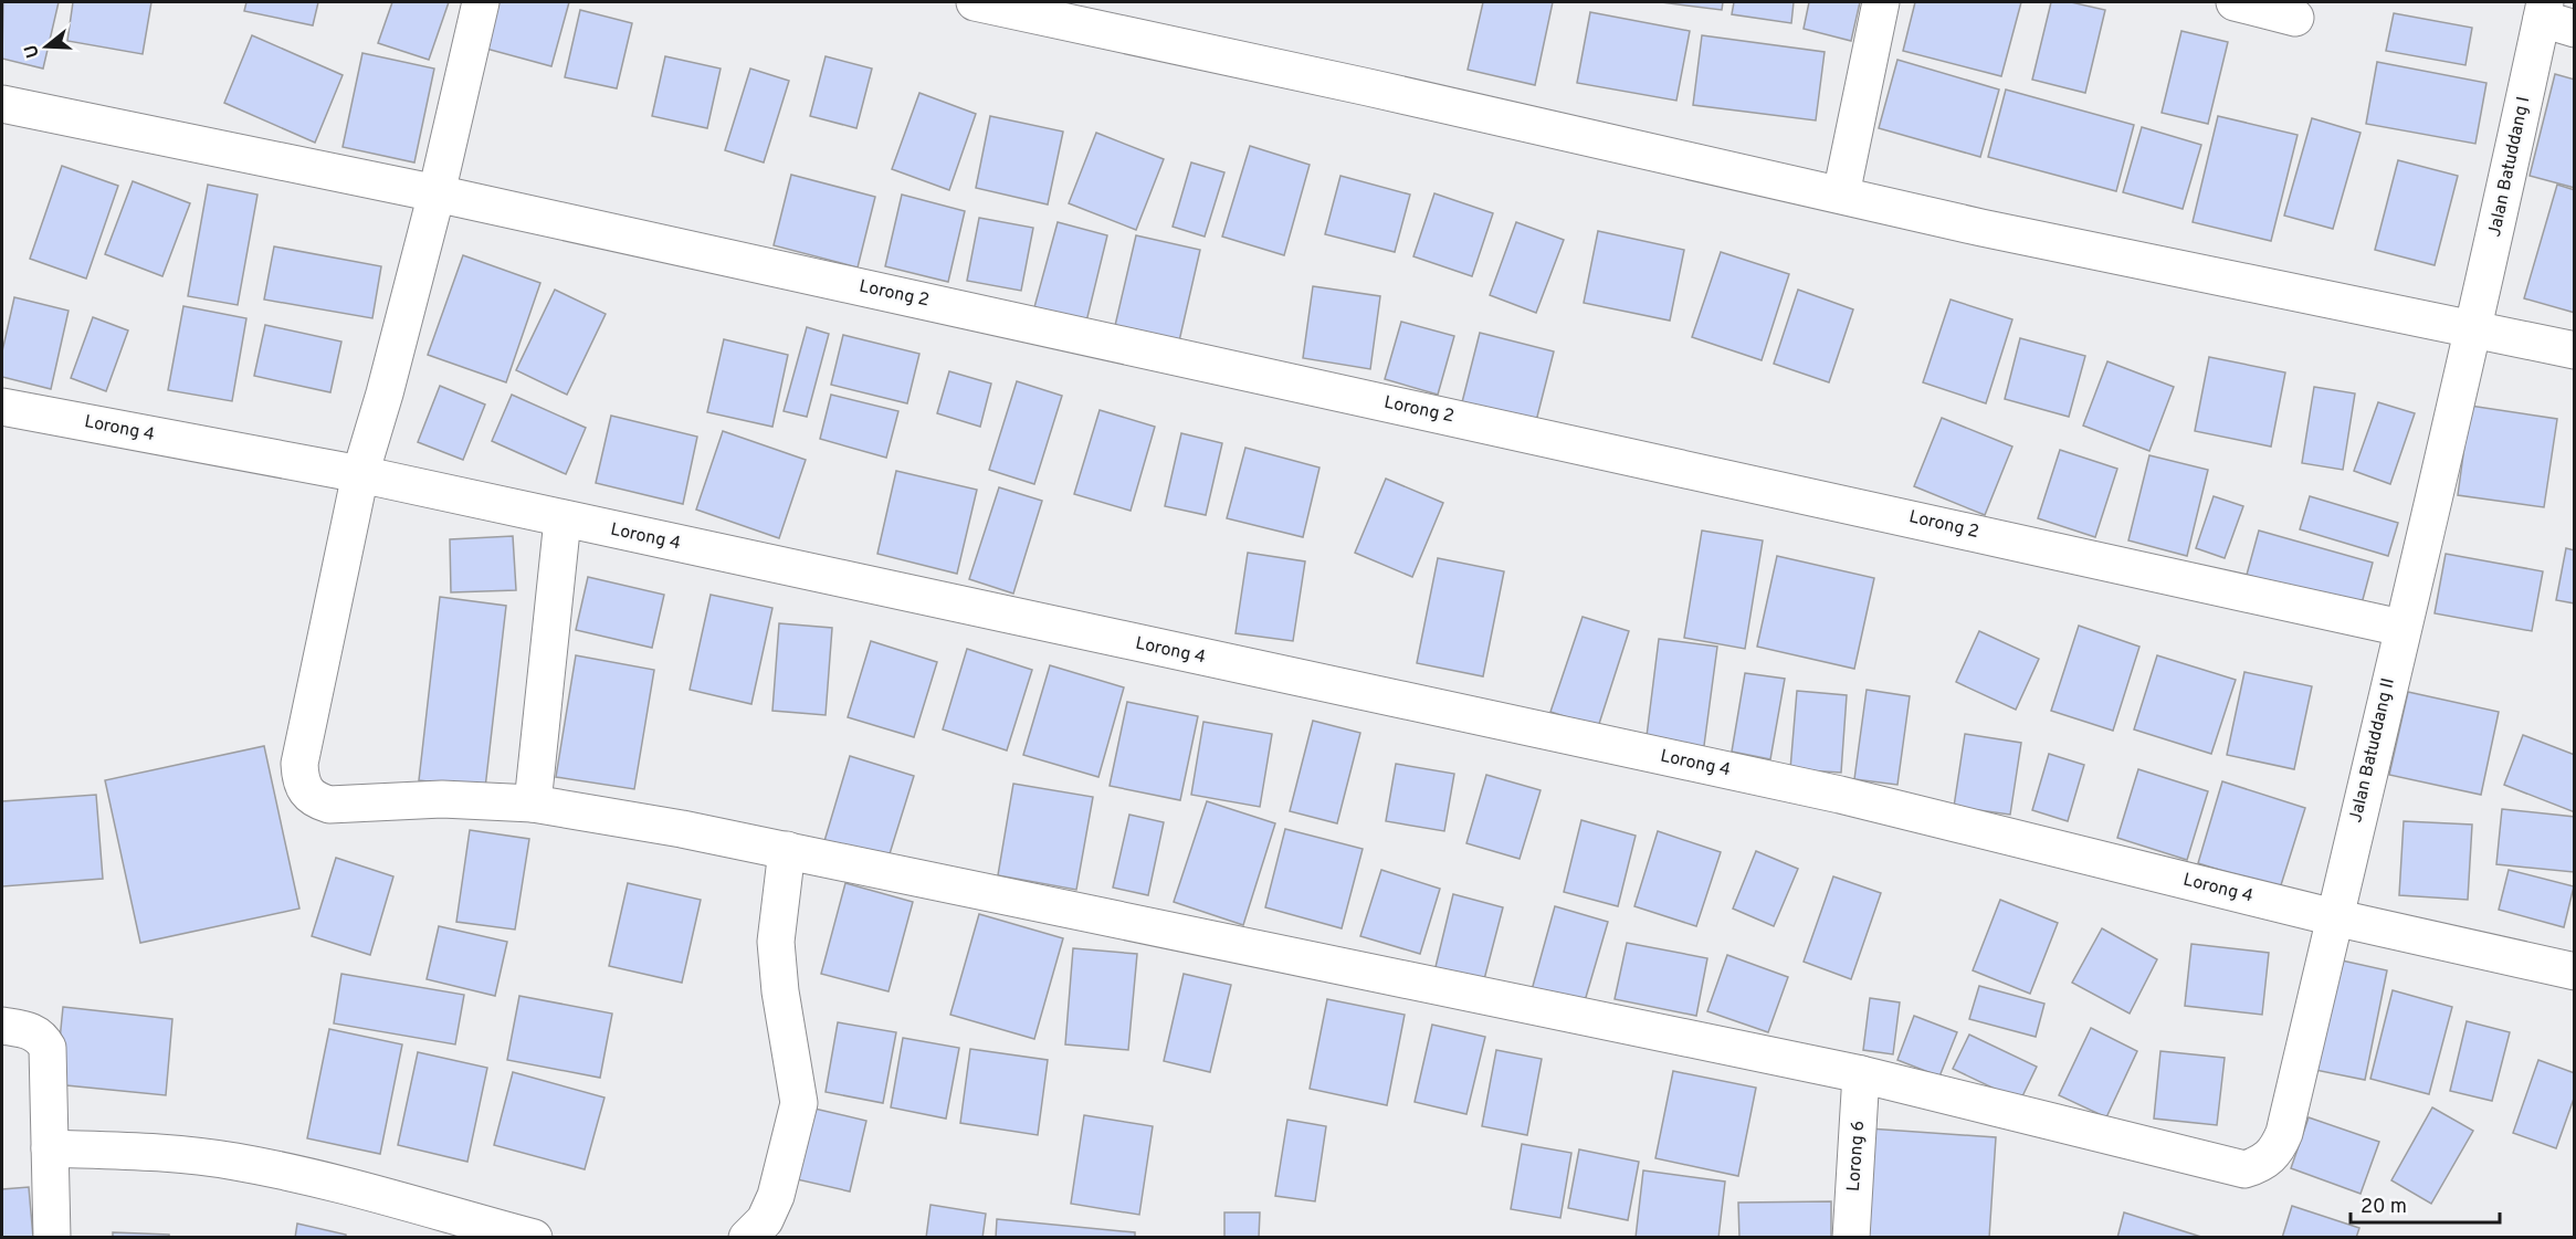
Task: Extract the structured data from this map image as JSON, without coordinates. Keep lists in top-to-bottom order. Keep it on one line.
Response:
{"streets":{"street":["Jalan Batuddang I","Lorong 2","Lorong 4","Jalan Batuddang II","Lorong 6"]},"crossings":[["Jalan Batuddang I","Jalan Batuddang II"],["Lorong 2","Jalan Batuddang II"],["Lorong 4","Jalan Batuddang II"],["Jalan Batuddang II","Lorong 6"]],"scale_bar":"20 m","north":"left"}
